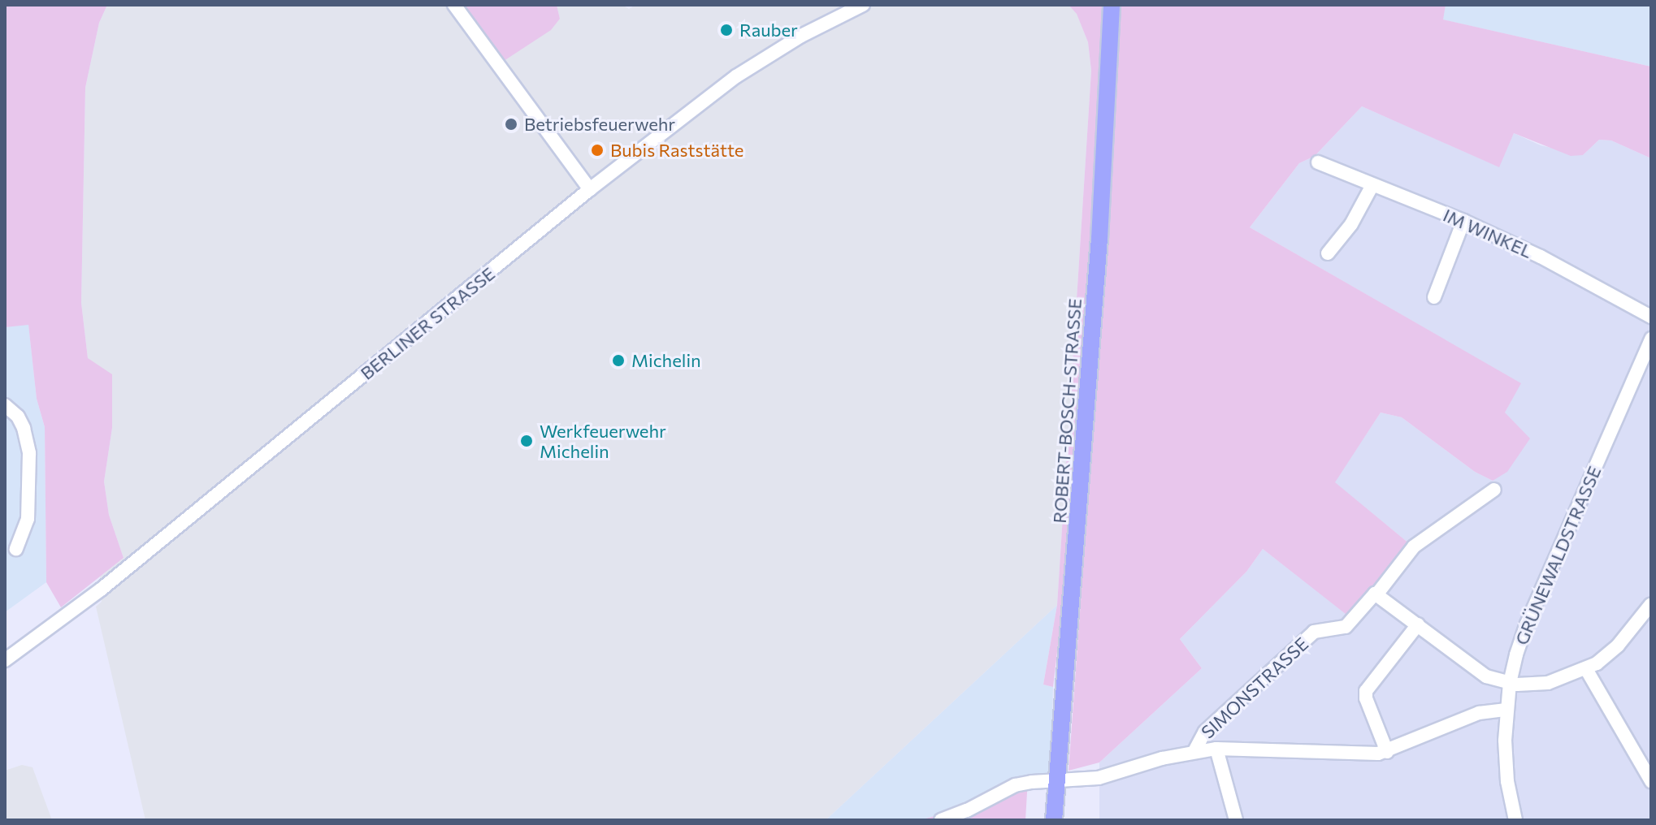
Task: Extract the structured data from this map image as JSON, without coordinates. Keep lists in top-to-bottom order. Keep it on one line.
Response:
{"streets":{"main road":["ROBERT-BOSCH-STRASSE"],"street":["IM WINKEL","BERLINER STRASSE","GRÜNEWALDSTRASSE","SIMONSTRASSE"]},"places":["Rauber","Betriebsfeuerwehr","Bubis Raststätte","Michelin","Werkfeuerwehr Michelin"]}
